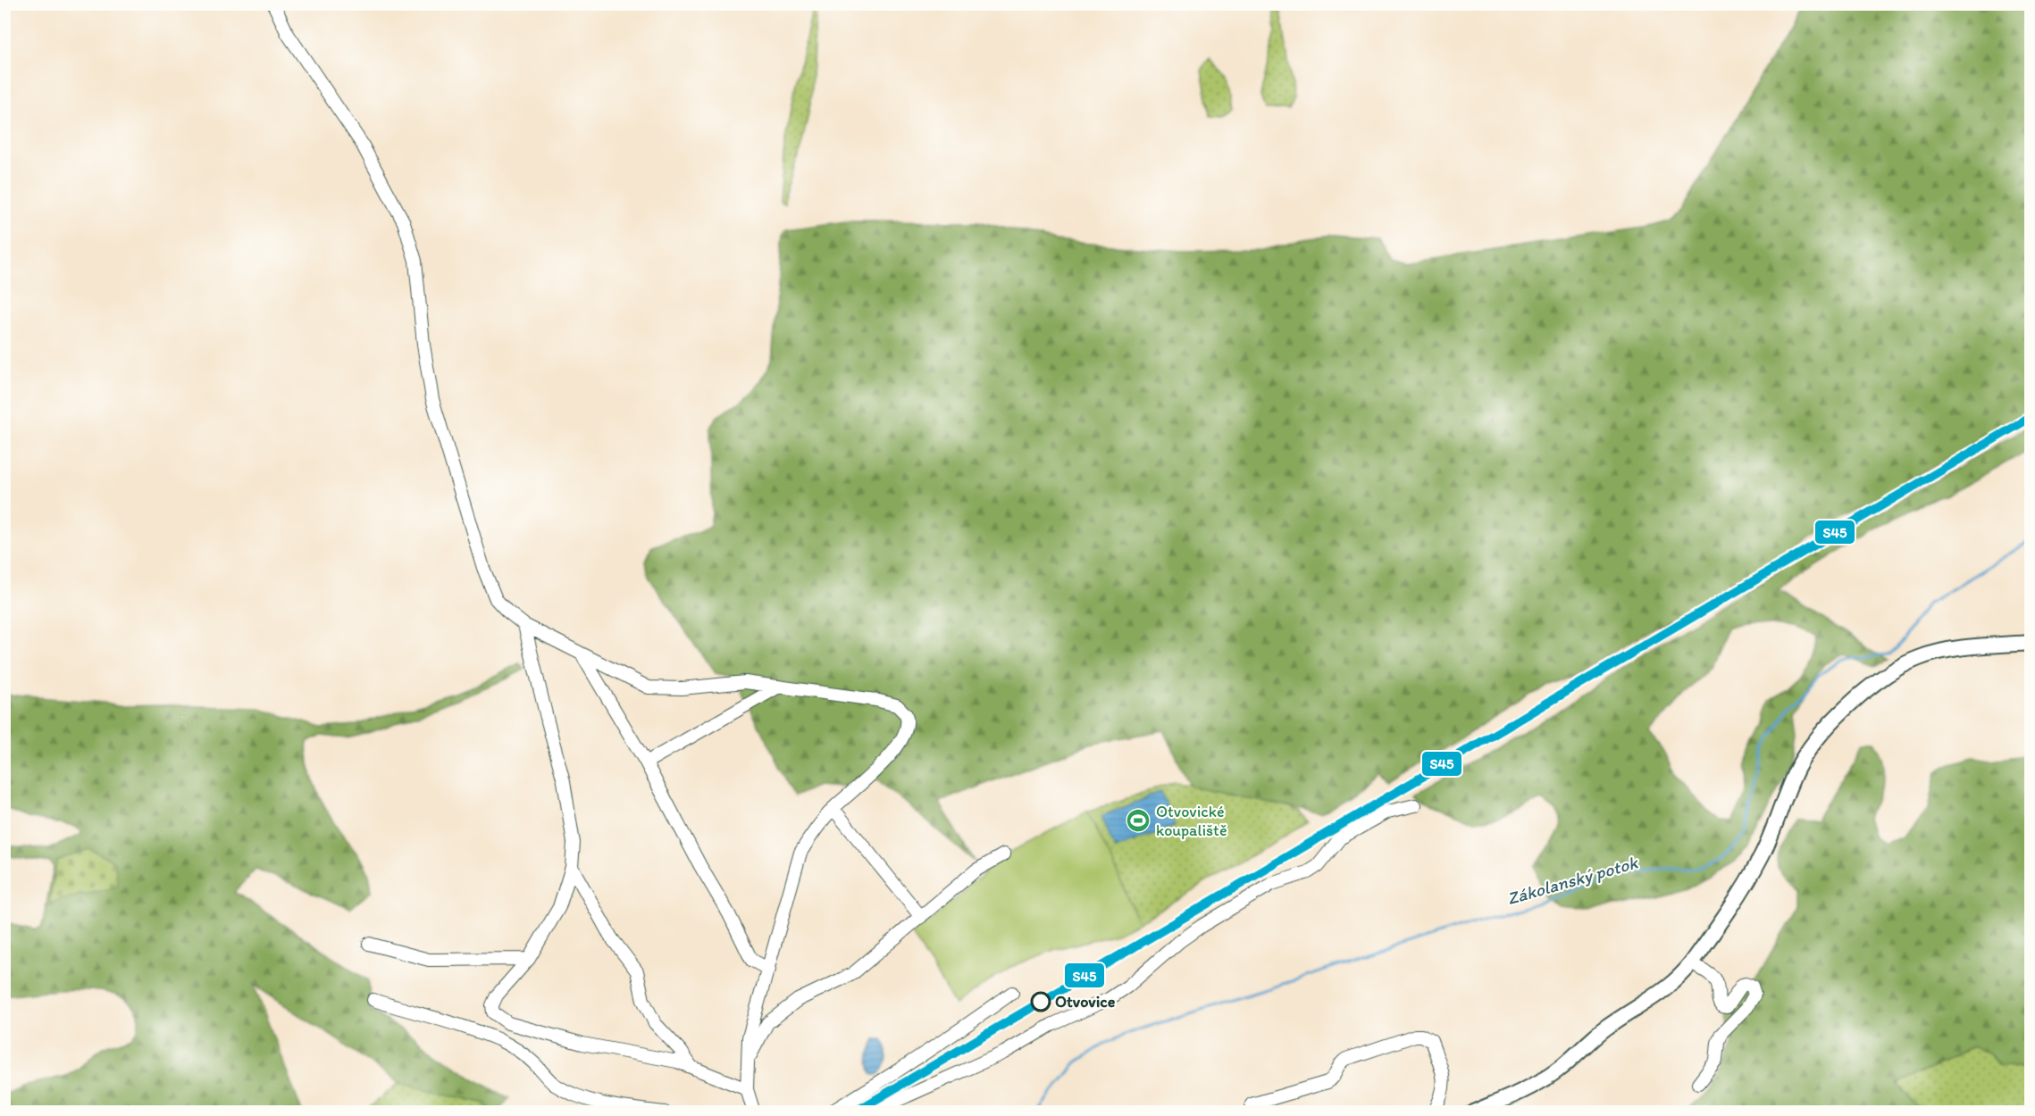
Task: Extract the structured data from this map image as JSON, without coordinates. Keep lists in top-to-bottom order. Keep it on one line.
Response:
{"water":["Zákolanský potok"],"places":{"sports":["Otvovické koupaliště"],"other":["Otvovice"]},"lines":["transit line S45"]}
